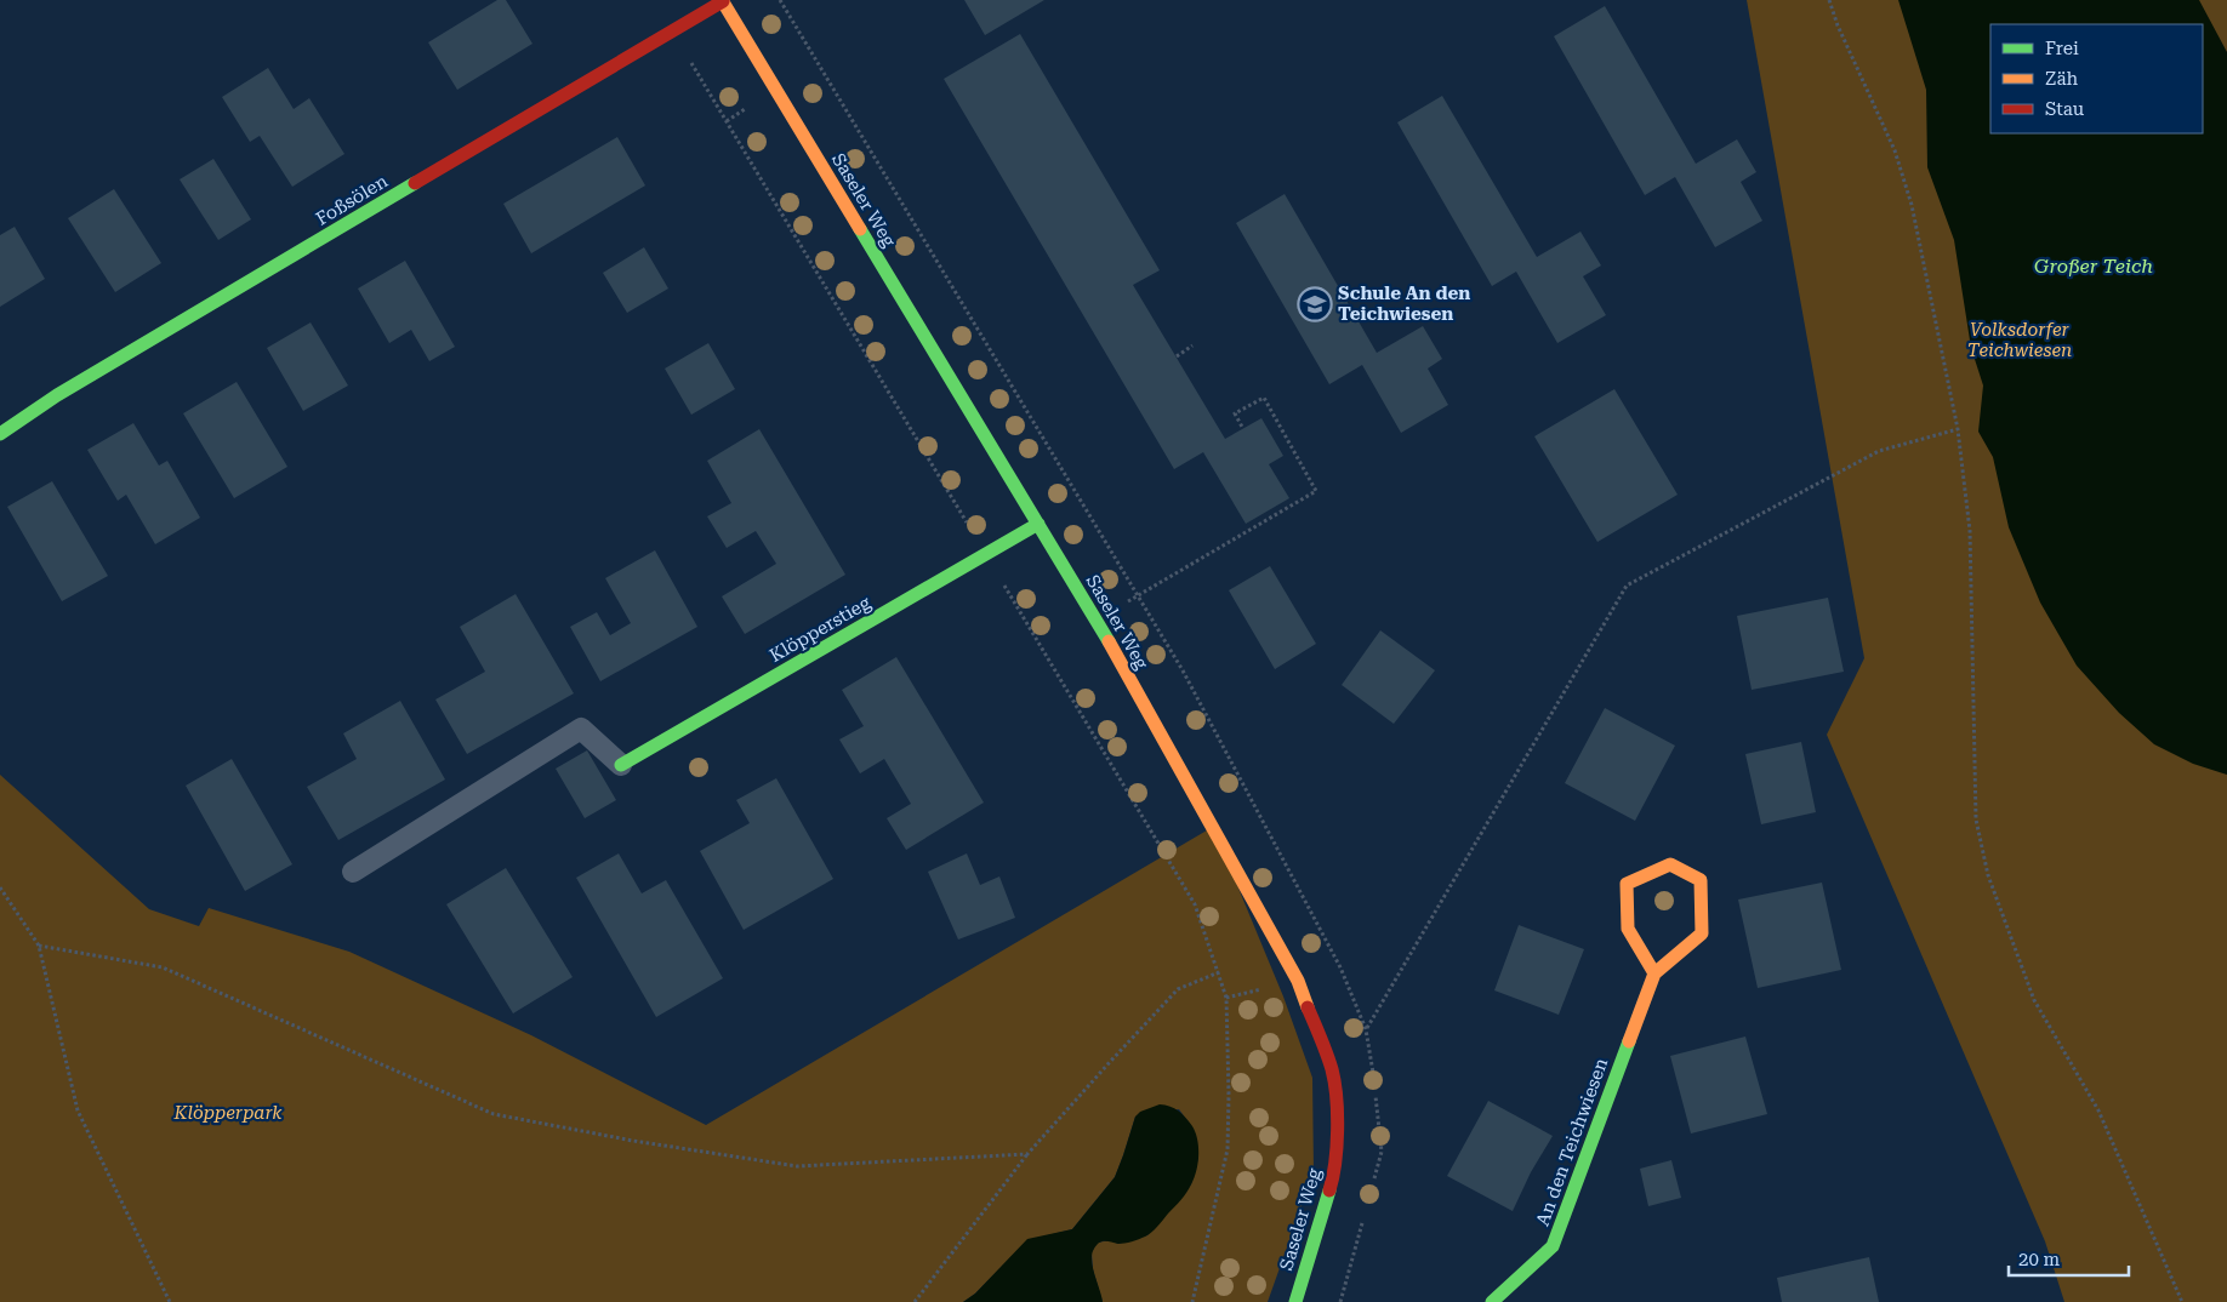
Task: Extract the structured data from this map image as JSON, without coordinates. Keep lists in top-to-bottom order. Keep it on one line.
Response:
{"streets":{"street":["Foßsölen","Saseler Weg","Klöpperstieg","An den Teichwiesen"]},"crossings":[["Foßsölen","Saseler Weg"],["Saseler Weg","Klöpperstieg"]],"water":["Großer Teich"],"parks":["Volksdorfer Teichwiesen","Klöpperpark"],"places":{"school or university":["Schule An den Teichwiesen"]},"legend":["Frei","Zäh","Stau"],"scale_bar":"20 m"}
